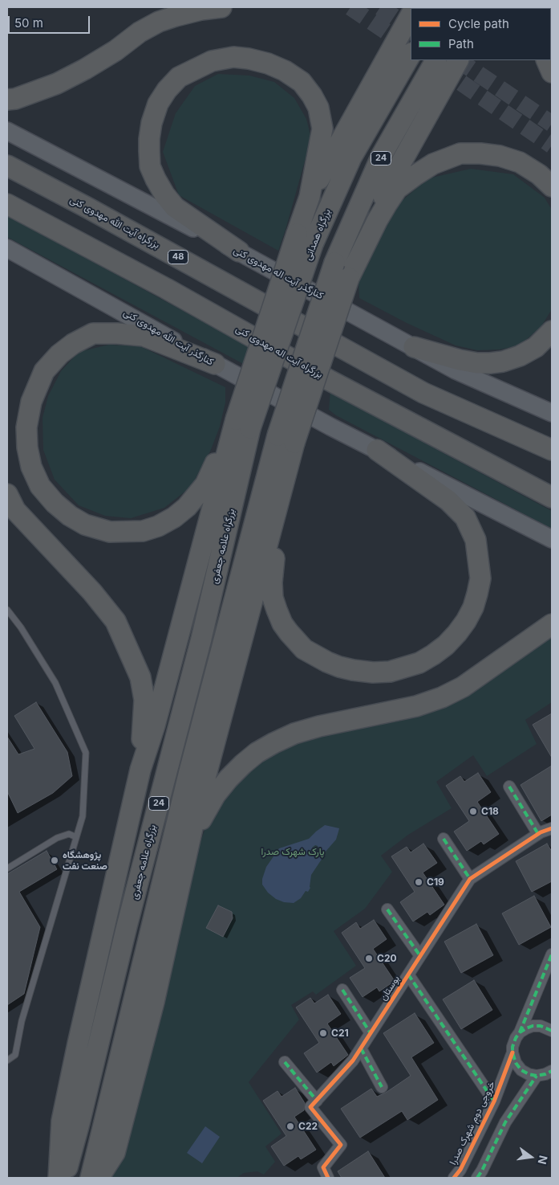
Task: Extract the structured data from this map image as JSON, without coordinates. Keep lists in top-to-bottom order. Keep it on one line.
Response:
{"streets":{"highway":["24","بزرگراه آیت الله مهدوی کنی","بزرگراه همدانی","48","بزرگراه آیت اله مهدوی کنی","بزرگراه علامه جعفری"],"main road":["کنارگذر آیت اله مهدوی کنی","کنارگذر آیت الله مهدوی کنی"],"street":["بوستان","خروجی دوم شهرک صدرا"]},"parks":["پارک شهرک صدرا"],"places":["C18","پژوهشگاه صنعت نفت","C19","C20","C21","C22"],"legend":["Cycle path","Path"],"scale_bar":"50 m","north":"right"}
